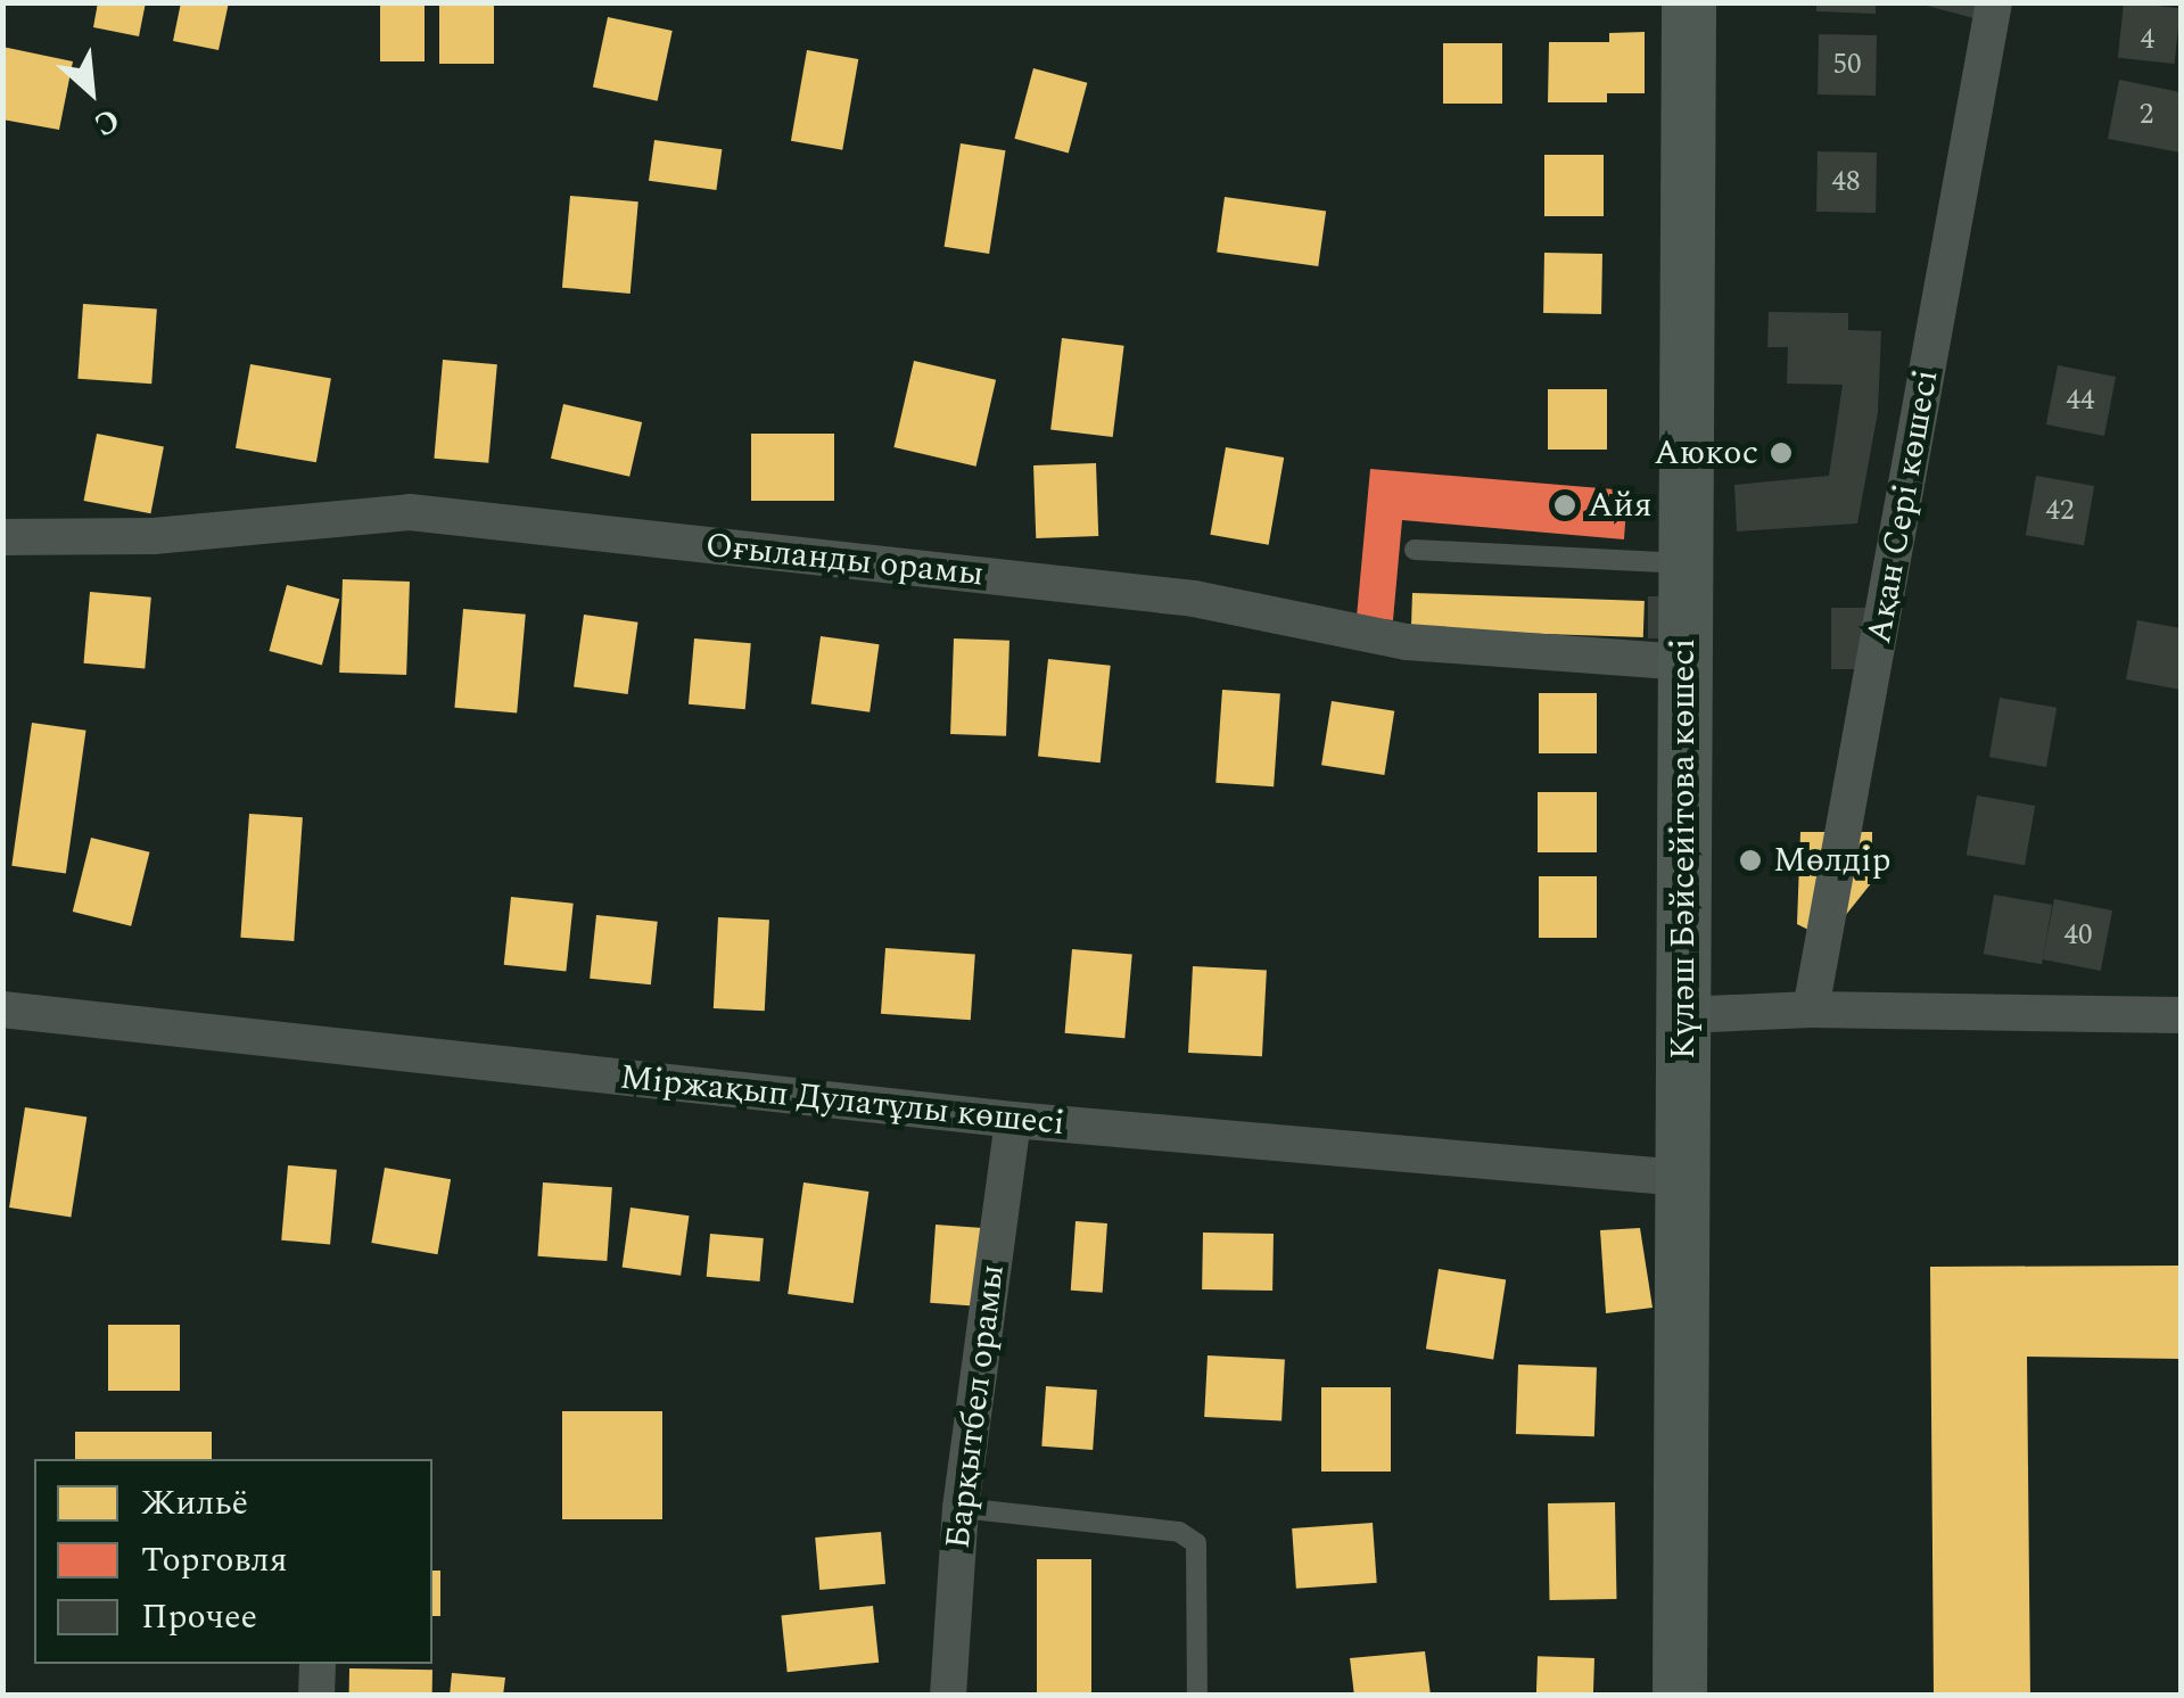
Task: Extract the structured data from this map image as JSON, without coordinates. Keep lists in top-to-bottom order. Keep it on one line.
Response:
{"streets":{"street":["Ақан Сері көшесі","Оғыланды орамы","Күләш Бәйсейітова көшесі","Міржақып Дулатұлы көшесі","Барқытбел орамы"]},"crossings":[["Оғыланды орамы","Күләш Бәйсейітова көшесі"],["Күләш Бәйсейітова көшесі","Міржақып Дулатұлы көшесі"],["Міржақып Дулатұлы көшесі","Барқытбел орамы"]],"places":["Аюкос","Айя","Мөлдiр"],"house_numbers":["4","50","2","48","44","42","40"],"legend":["Жильё","Торговля","Прочее"],"north":"bottom right"}
